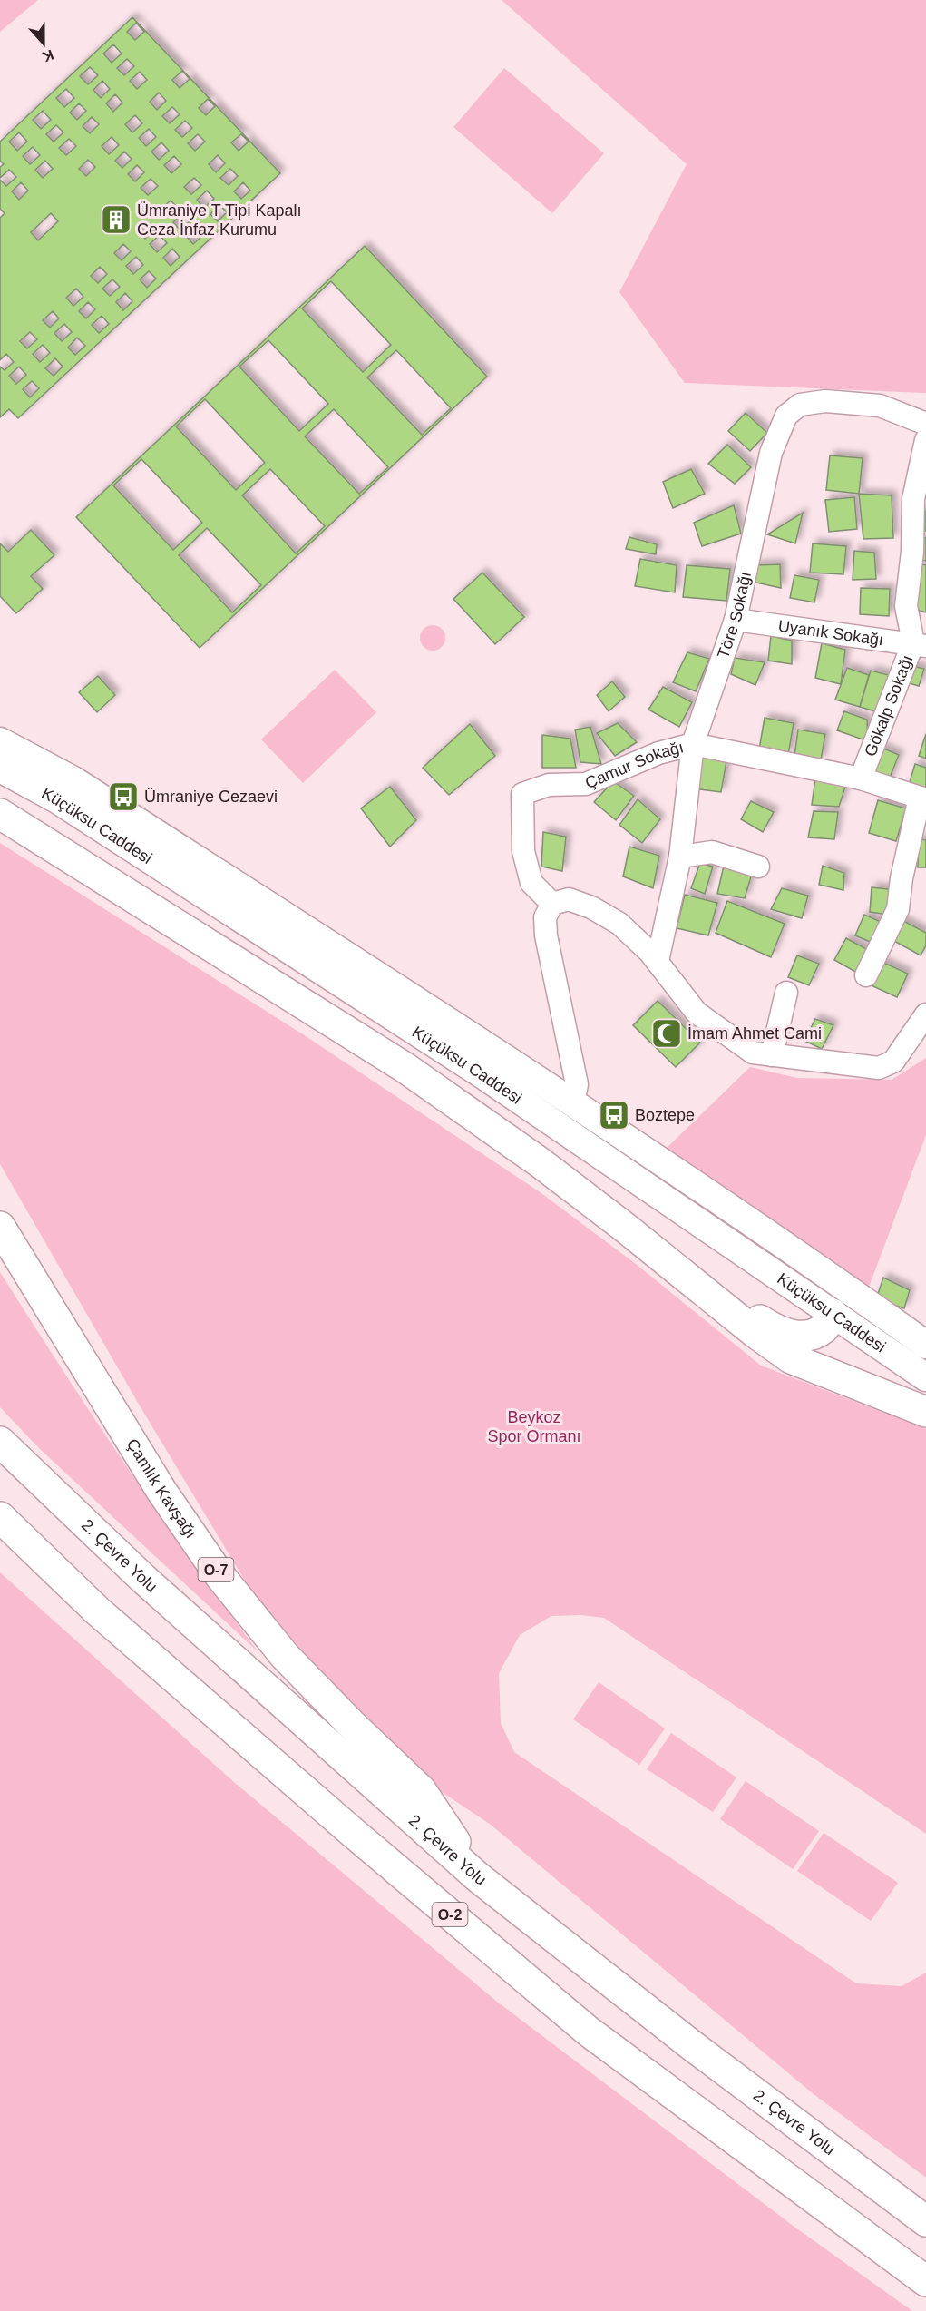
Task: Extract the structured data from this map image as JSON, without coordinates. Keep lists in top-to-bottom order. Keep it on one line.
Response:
{"streets":{"highway":["Çamlık Kavşağı","2. Çevre Yolu","O-7","O-2"],"main road":["Küçüksu Caddesi"],"street":["Töre Sokağı","Uyanık Sokağı","Gökalp Sokağı","Çamur Sokağı"]},"crossings":[["Töre Sokağı","Uyanık Sokağı"],["Töre Sokağı","Çamur Sokağı"],["Uyanık Sokağı","Gökalp Sokağı"],["Gökalp Sokağı","Çamur Sokağı"],["Çamlık Kavşağı","2. Çevre Yolu"]],"parks":["Beykoz Spor Ormanı"],"places":{"building":["Ümraniye T Tipi Kapalı Ceza İnfaz Kurumu"],"bus stop":["Ümraniye Cezaevi","Boztepe"],"mosque":["İmam Ahmet Cami"]},"north":"bottom"}
